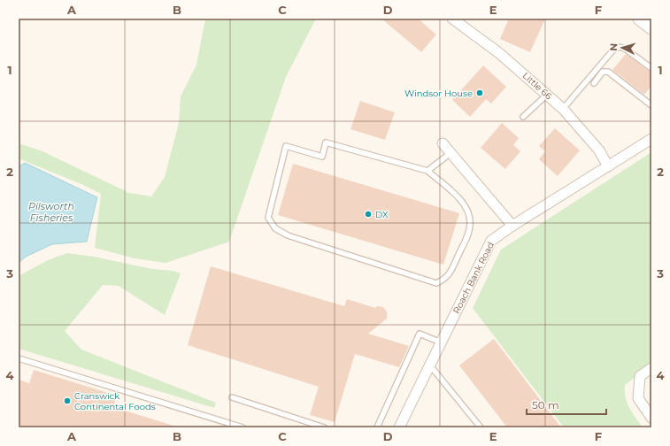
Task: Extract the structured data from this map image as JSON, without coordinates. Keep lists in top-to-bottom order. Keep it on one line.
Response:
{"streets":{"street":["Little 66","Roach Bank Road"]},"crossings":[["Little 66","Roach Bank Road"]],"water":["Pilsworth Fisheries"],"places":["Windsor House","DX","Cranswick Continental Foods"],"scale_bar":"50 m","north":"left","grid":{"columns":["A","B","C","D","E","F"],"rows":["1","2","3","4"]}}
